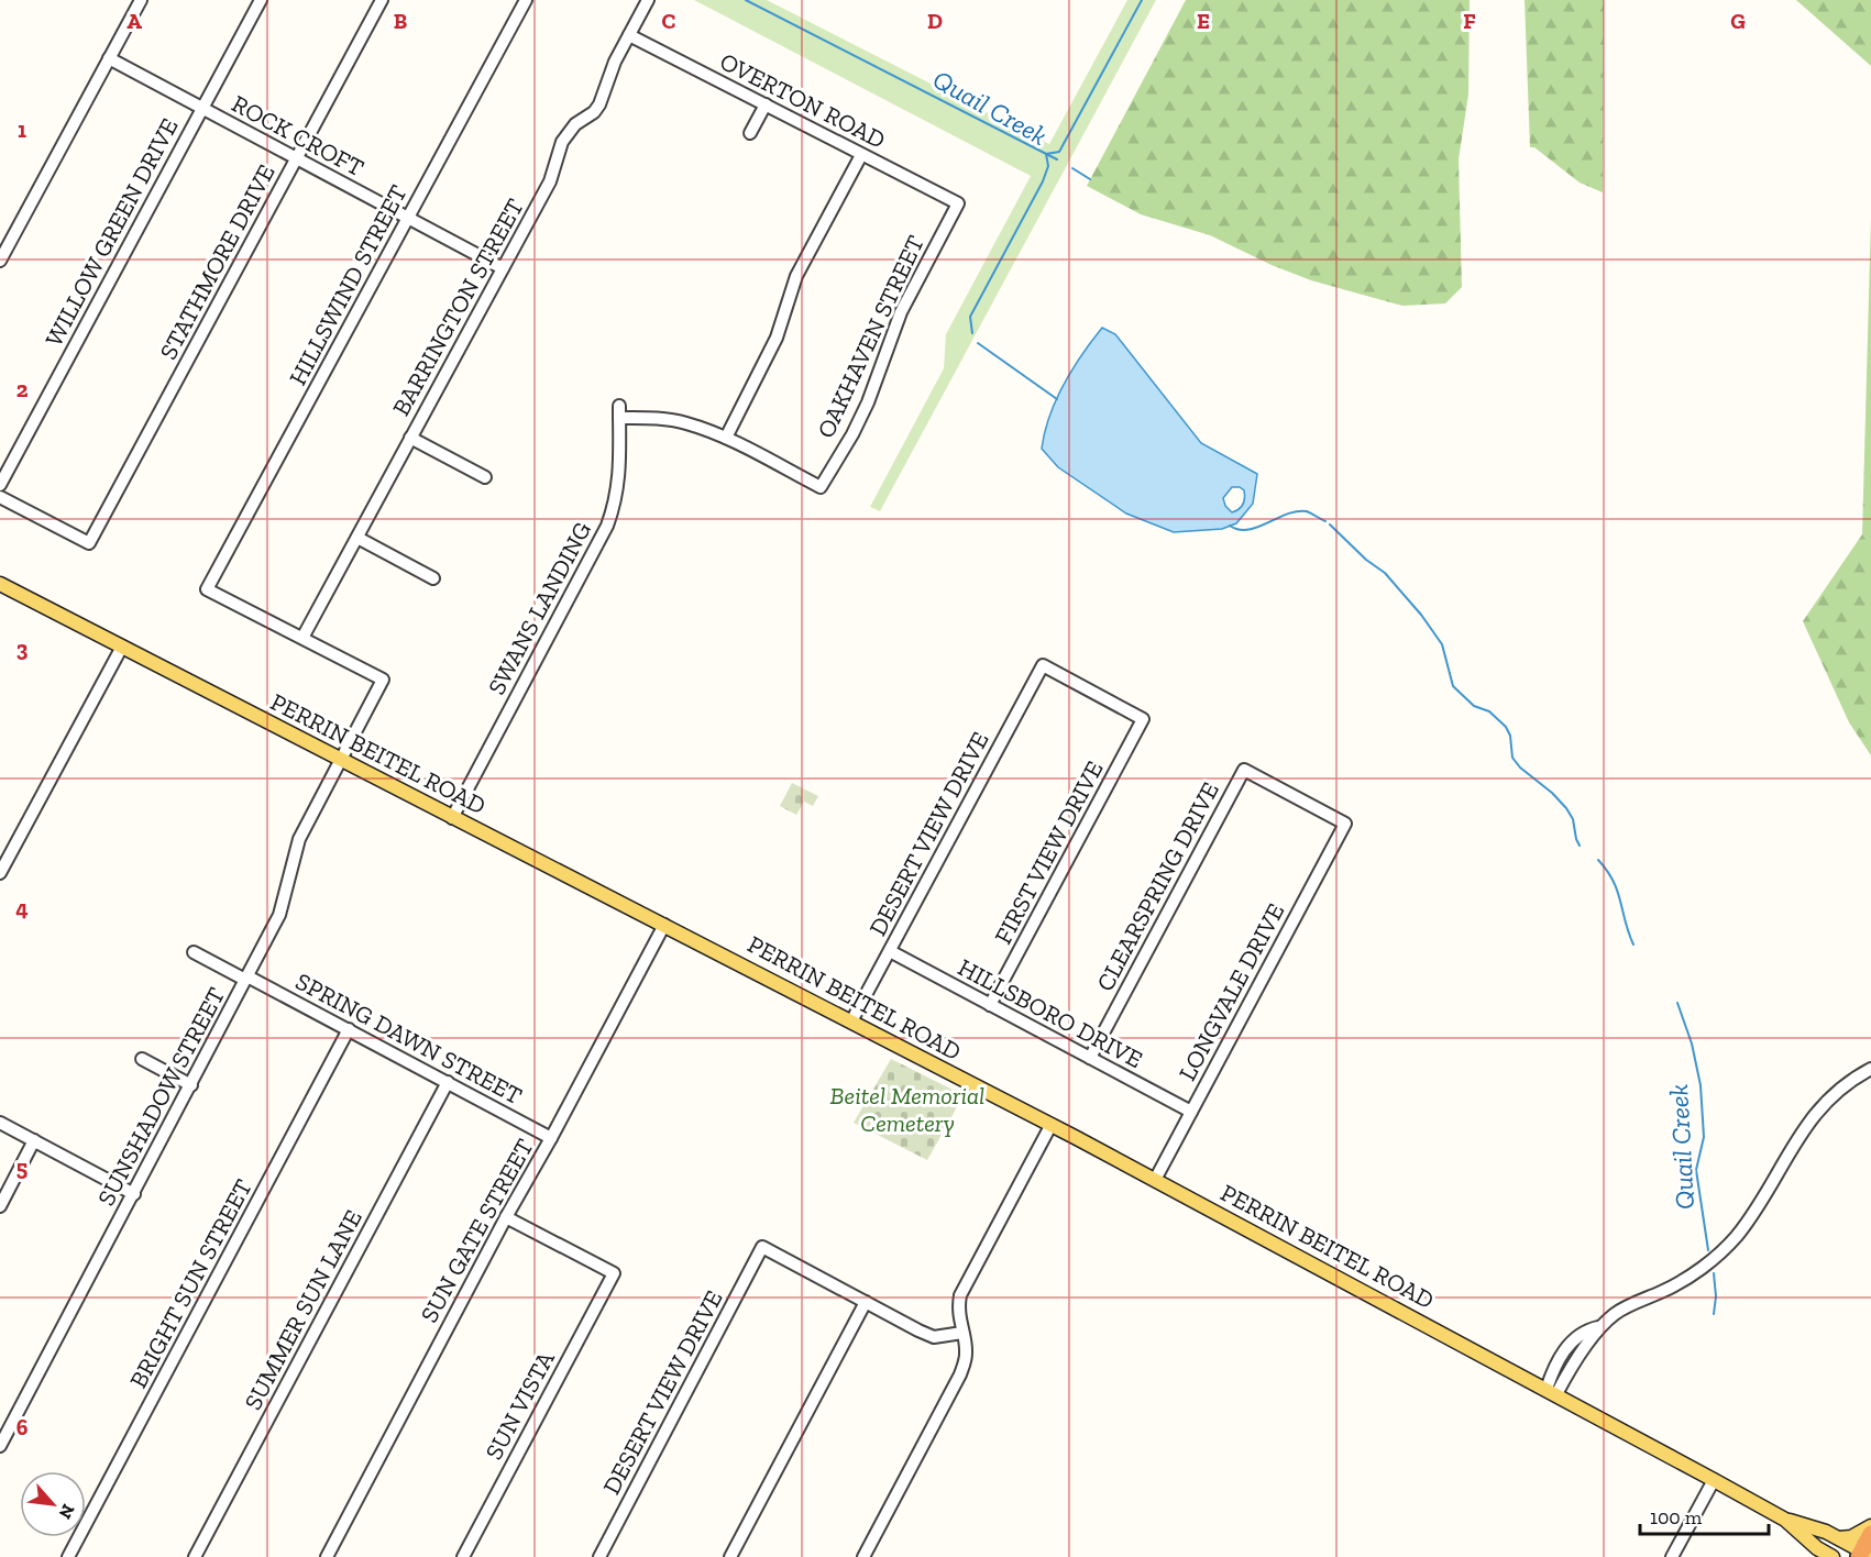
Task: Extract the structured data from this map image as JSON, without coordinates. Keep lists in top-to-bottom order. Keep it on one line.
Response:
{"streets":{"main road":["PERRIN BEITEL ROAD"],"street":["OVERTON ROAD","ROCK CROFT","WILLOW GREEN DRIVE","STATHMORE DRIVE","HILLSWIND STREET","BARRINGTON STREET","OAKHAVEN STREET","SWANS LANDING","DESERT VIEW DRIVE","FIRST VIEW DRIVE","CLEARSPRING DRIVE","LONGVALE DRIVE","HILLSBORO DRIVE","SPRING DAWN STREET","SUNSHADOW STREET","SUN GATE STREET","BRIGHT SUN STREET","SUMMER SUN LANE","SUN VISTA"]},"crossings":[["OVERTON ROAD","BARRINGTON STREET"],["OVERTON ROAD","OAKHAVEN STREET"],["ROCK CROFT","WILLOW GREEN DRIVE"],["ROCK CROFT","STATHMORE DRIVE"],["ROCK CROFT","HILLSWIND STREET"],["ROCK CROFT","BARRINGTON STREET"],["HILLSWIND STREET","BARRINGTON STREET"],["HILLSWIND STREET","SUNSHADOW STREET"],["BARRINGTON STREET","SUNSHADOW STREET"],["OAKHAVEN STREET","SWANS LANDING"],["SWANS LANDING","PERRIN BEITEL ROAD"],["PERRIN BEITEL ROAD","DESERT VIEW DRIVE"],["PERRIN BEITEL ROAD","LONGVALE DRIVE"],["PERRIN BEITEL ROAD","SUNSHADOW STREET"],["PERRIN BEITEL ROAD","SUN GATE STREET"],["DESERT VIEW DRIVE","FIRST VIEW DRIVE"],["DESERT VIEW DRIVE","HILLSBORO DRIVE"],["FIRST VIEW DRIVE","HILLSBORO DRIVE"],["CLEARSPRING DRIVE","LONGVALE DRIVE"],["CLEARSPRING DRIVE","HILLSBORO DRIVE"],["LONGVALE DRIVE","HILLSBORO DRIVE"],["SPRING DAWN STREET","SUNSHADOW STREET"],["SPRING DAWN STREET","SUN GATE STREET"],["SPRING DAWN STREET","BRIGHT SUN STREET"],["SPRING DAWN STREET","SUMMER SUN LANE"],["SUN GATE STREET","SUN VISTA"]],"water":["Quail Creek"],"parks":["Beitel Memorial Cemetery"],"scale_bar":"100 m","north":"bottom right","grid":{"columns":["A","B","C","D","E","F","G"],"rows":["1","2","3","4","5","6"]}}
